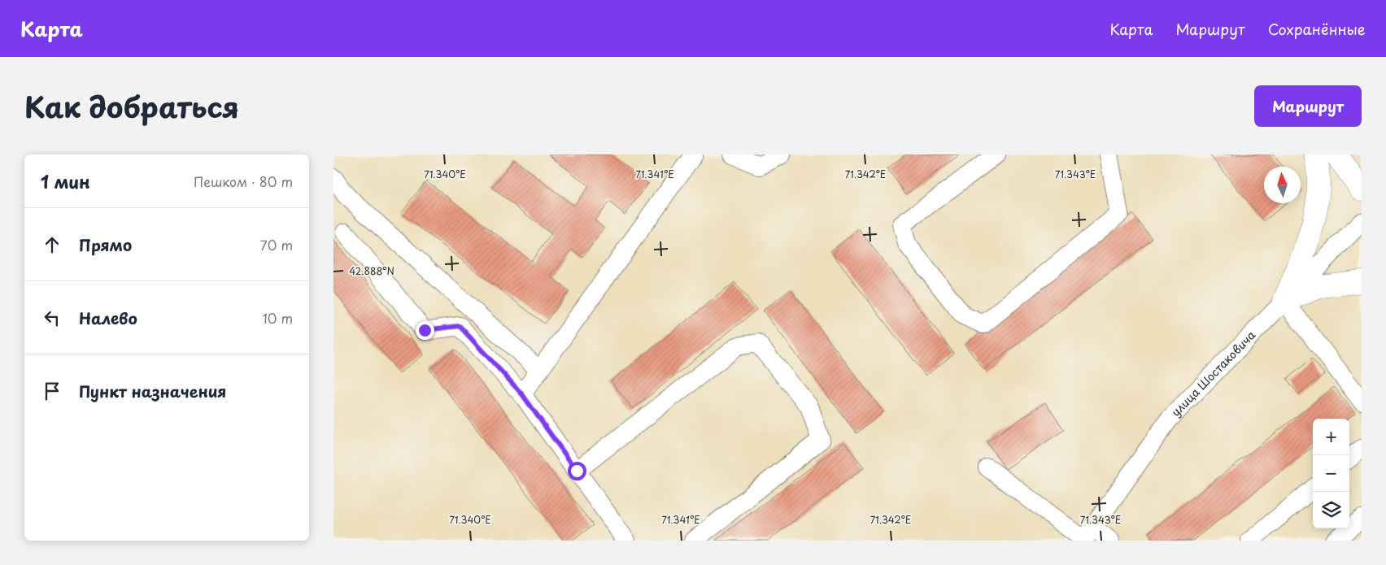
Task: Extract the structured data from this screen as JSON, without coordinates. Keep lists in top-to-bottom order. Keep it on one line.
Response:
{"streets":{"street":["улица Шостаковича"]},"north":"top","page":{"header":"Карта","nav":["Карта","Маршрут","Сохранённые"],"title":"Как добраться","buttons":"Маршрут","heading":["1 мин","Пешком · 80 m"],"list":[["Прямо","70 m"],["Налево","10 m"],"Пункт назначения"],"map_buttons":["+","−"]},"coordinates":["71.340°E","71.341°E","71.342°E","71.343°E","42.888°N"]}
